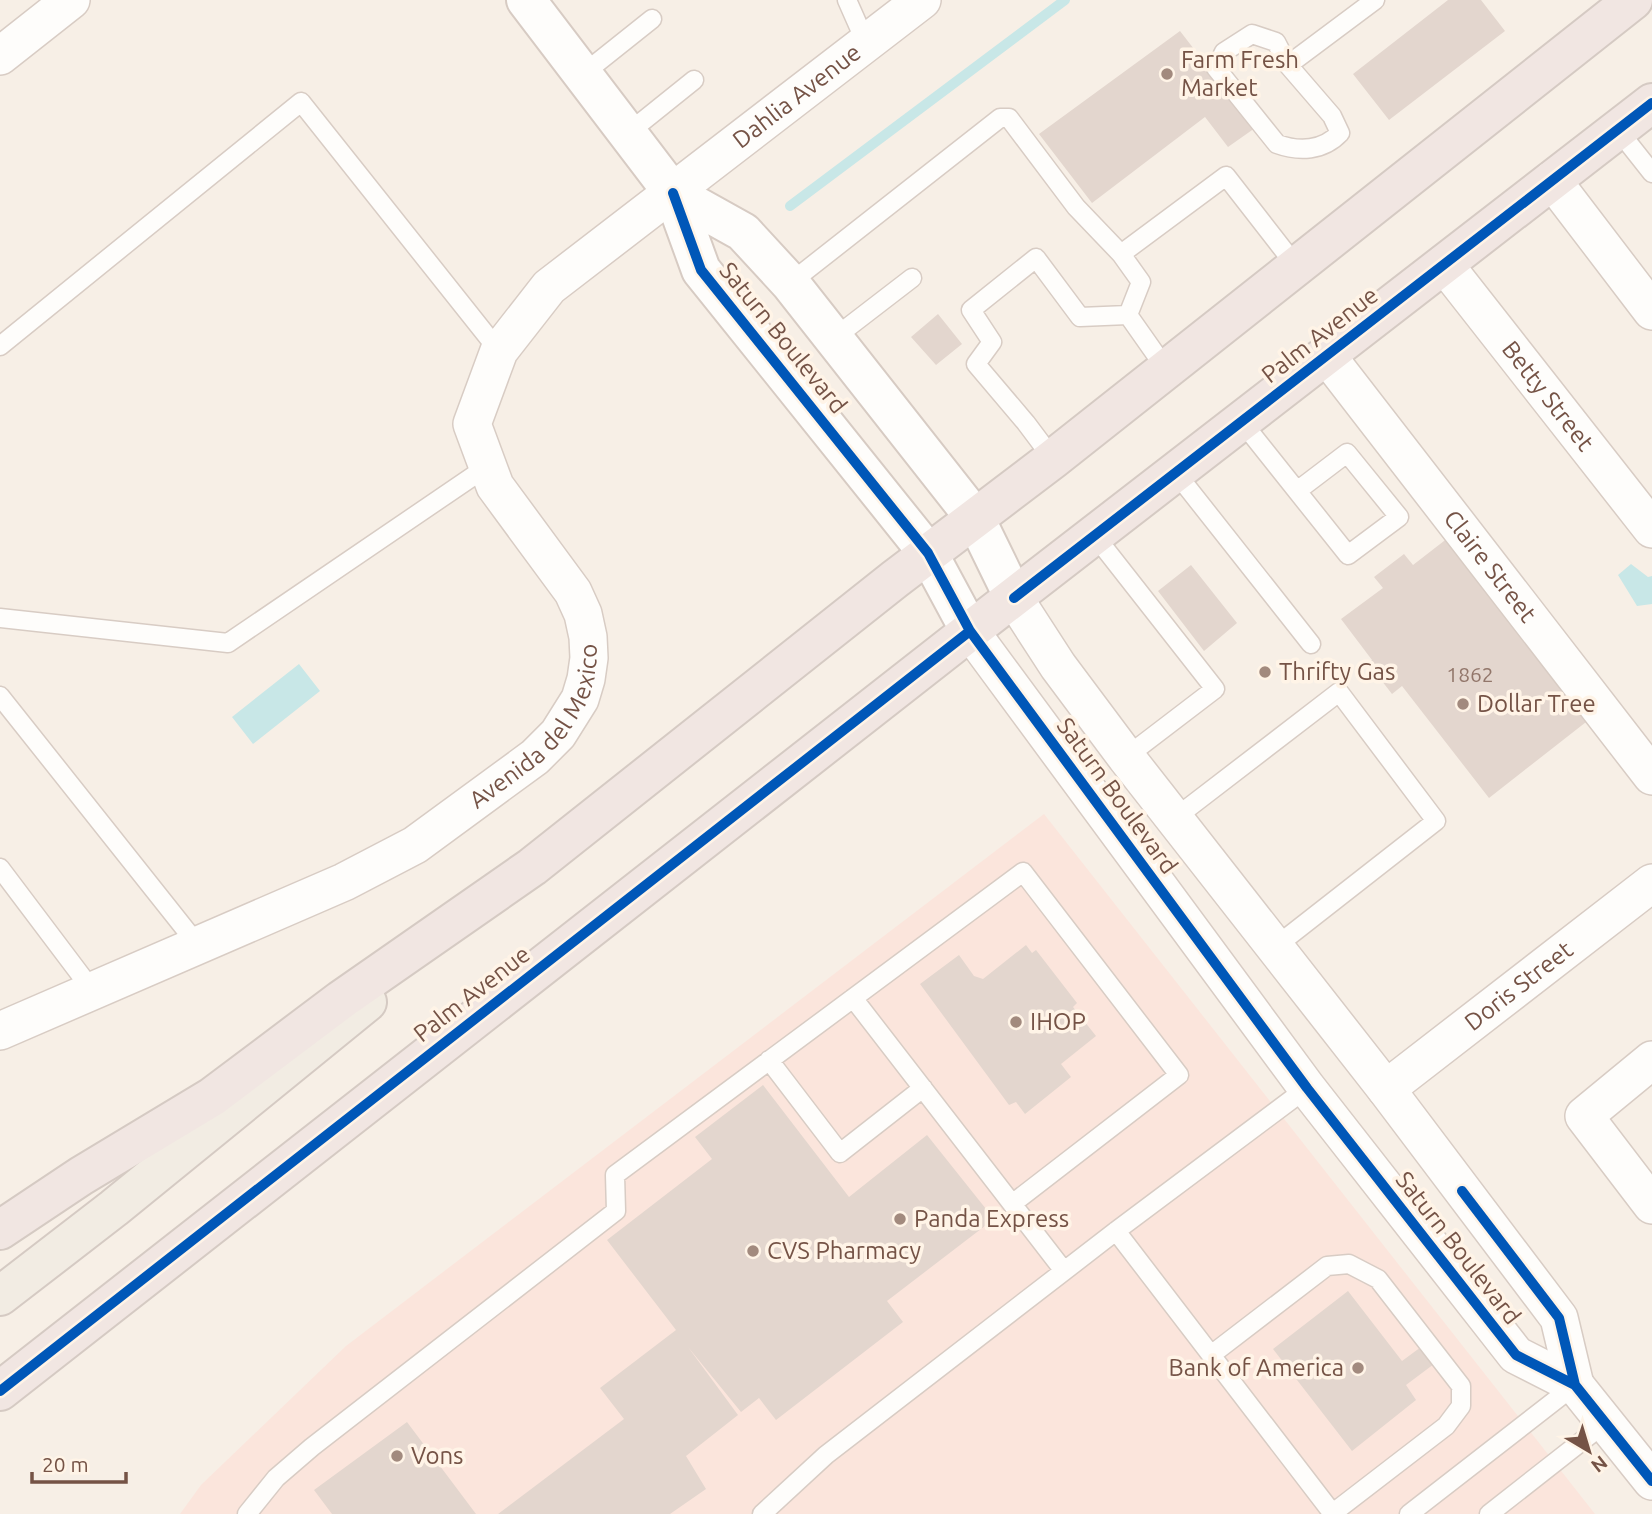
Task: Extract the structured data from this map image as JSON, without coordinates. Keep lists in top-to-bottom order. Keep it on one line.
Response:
{"streets":{"highway":["Palm Avenue"],"main road":["Saturn Boulevard"],"street":["Dahlia Avenue","Betty Street","Claire Street","Avenida del Mexico","Doris Street"]},"crossings":[["Dahlia Avenue","Saturn Boulevard"],["Dahlia Avenue","Avenida del Mexico"],["Palm Avenue","Saturn Boulevard"],["Palm Avenue","Betty Street"],["Palm Avenue","Claire Street"],["Saturn Boulevard","Avenida del Mexico"],["Saturn Boulevard","Doris Street"]],"places":["Farm Fresh Market","Thrifty Gas","Dollar Tree","IHOP","Panda Express","CVS Pharmacy","Bank of America","Vons"],"house_numbers":["1862"],"scale_bar":"20 m","north":"bottom right"}
